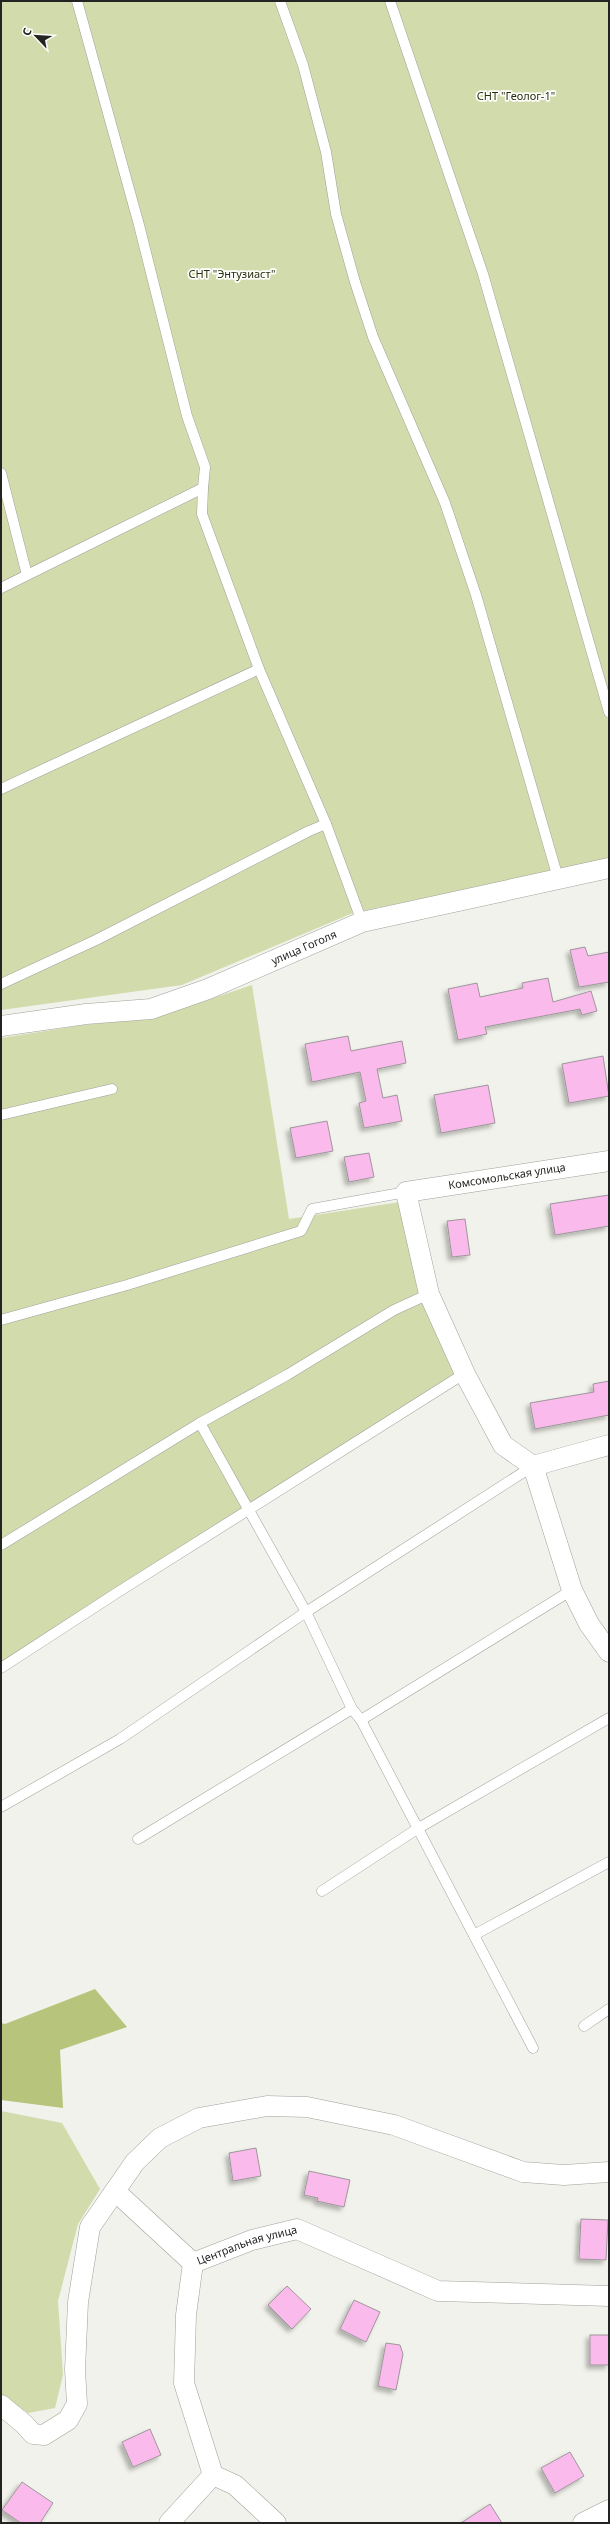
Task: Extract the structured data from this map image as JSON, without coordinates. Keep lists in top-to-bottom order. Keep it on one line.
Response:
{"streets":{"street":["улица Гоголя","Комсомольская улица","Центральная улица"]},"parks":["СНТ \"Геолог-1\"","СНТ \"Энтузиаст\""],"north":"top left"}
